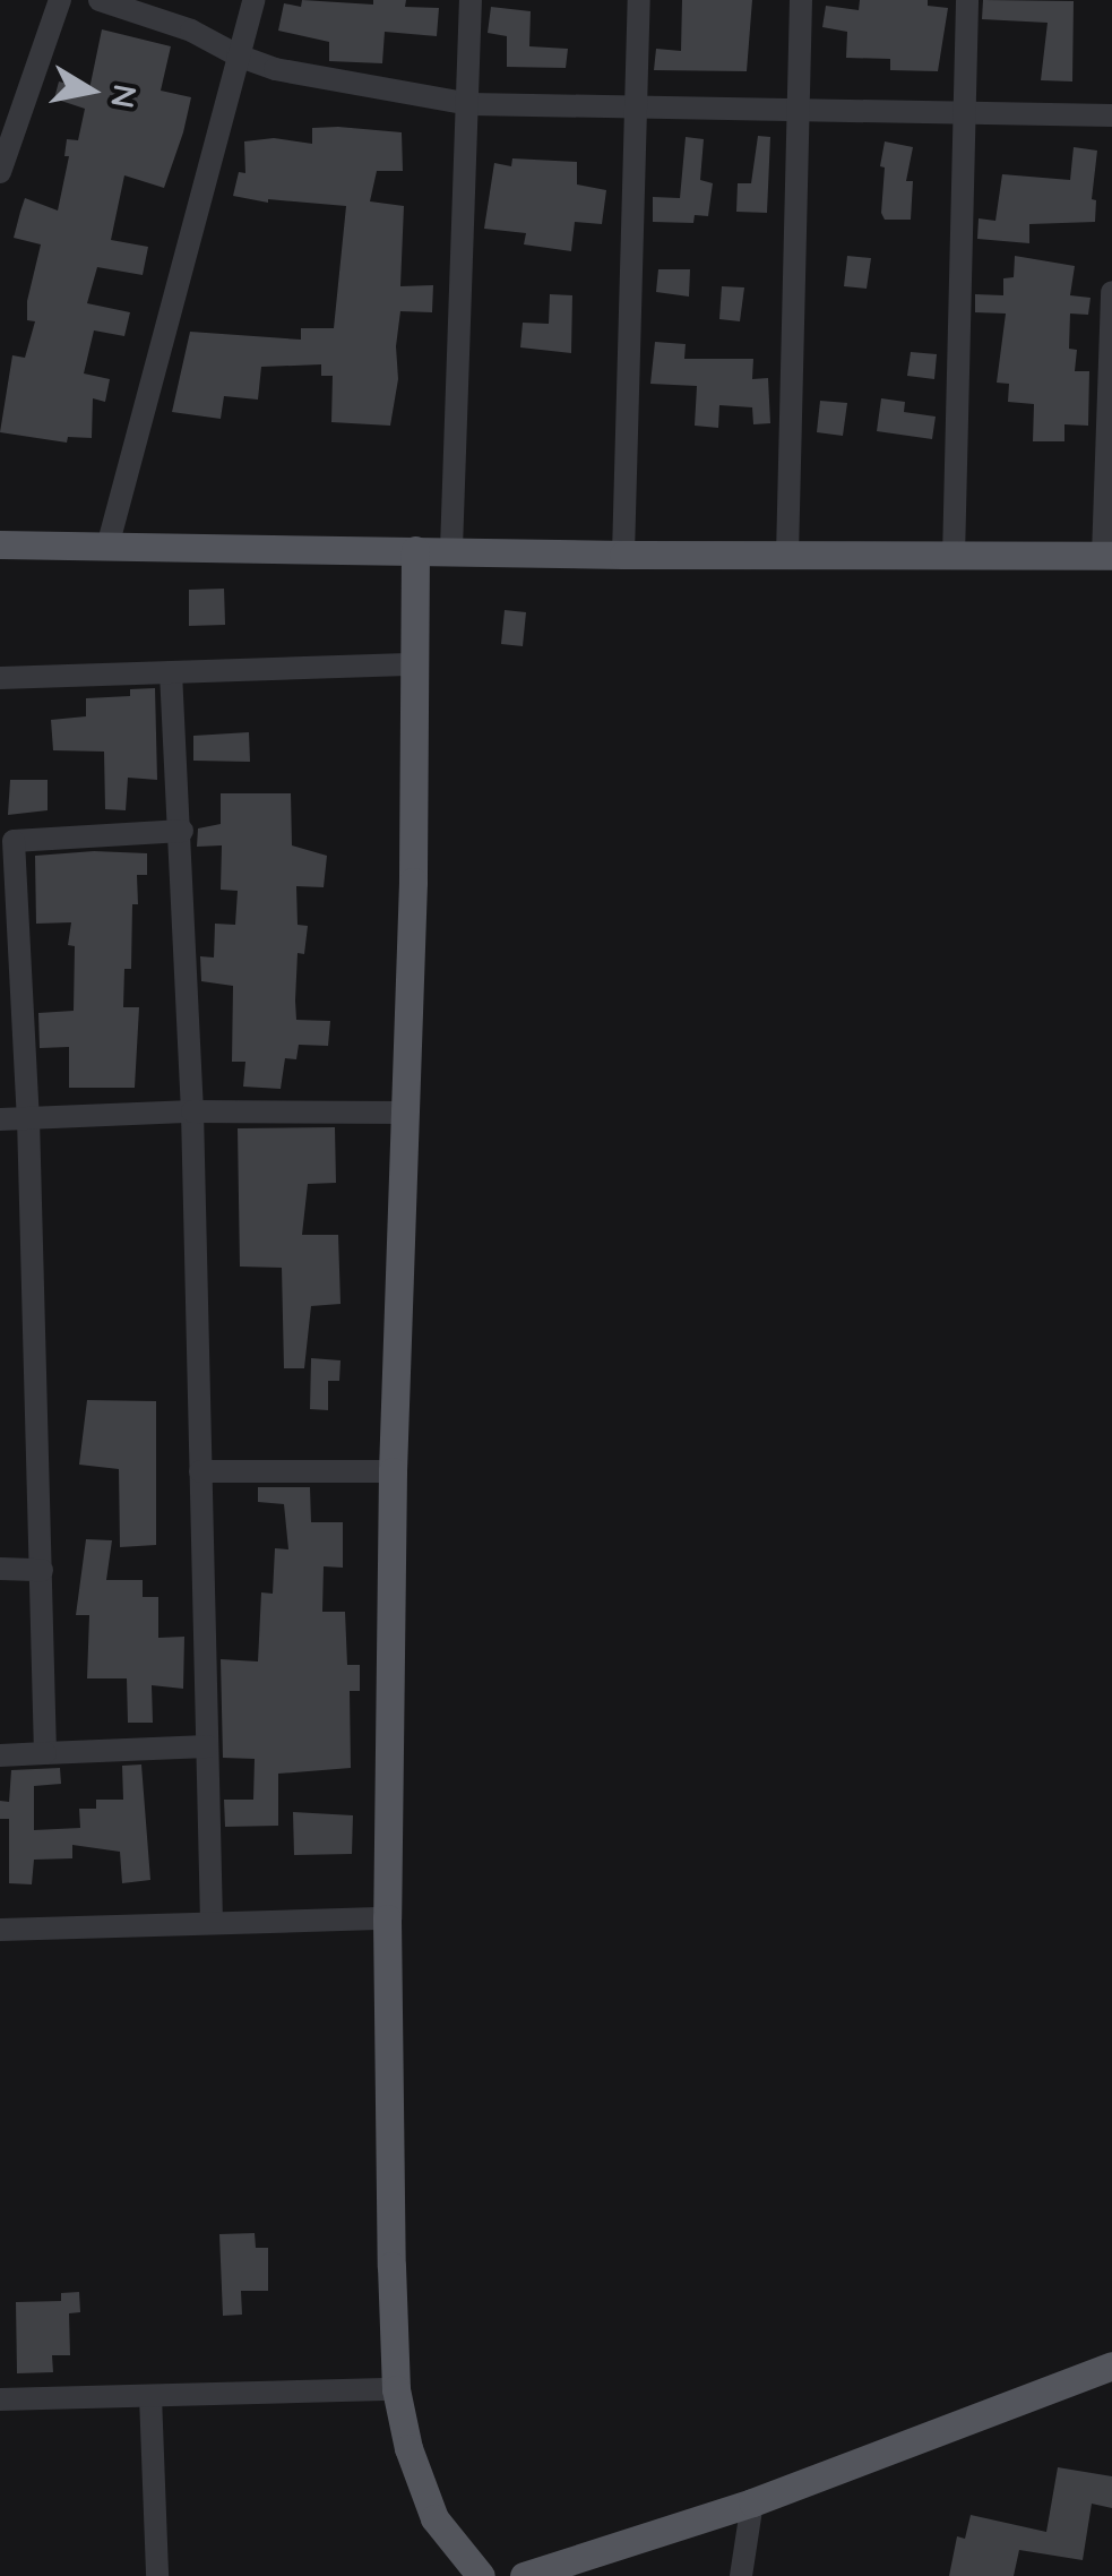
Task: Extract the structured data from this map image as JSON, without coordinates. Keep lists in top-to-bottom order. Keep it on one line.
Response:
{"north":"right"}
